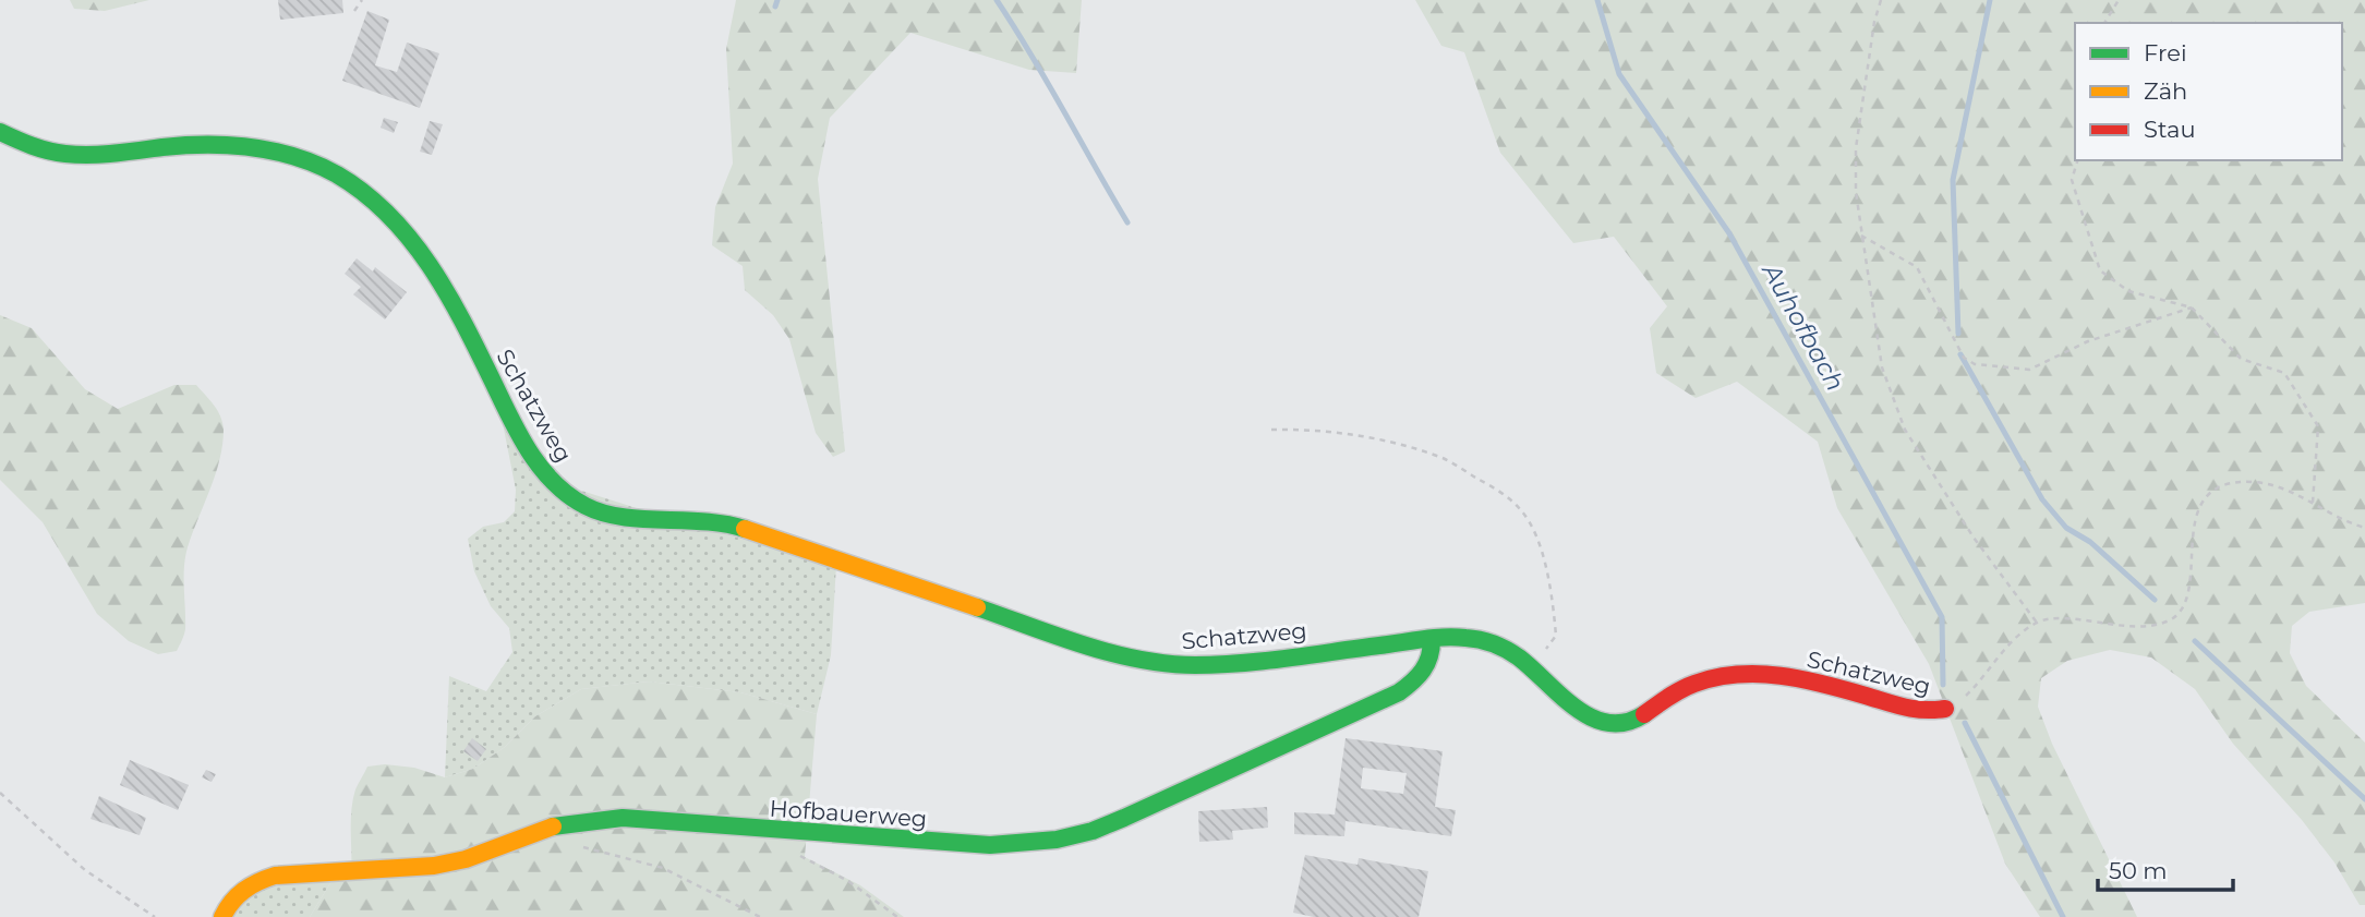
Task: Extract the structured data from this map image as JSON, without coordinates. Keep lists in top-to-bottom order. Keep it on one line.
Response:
{"streets":{"street":["Schatzweg","Hofbauerweg"]},"crossings":[["Schatzweg","Hofbauerweg"]],"water":["Auhofbach"],"legend":["Frei","Zäh","Stau"],"scale_bar":"50 m"}
